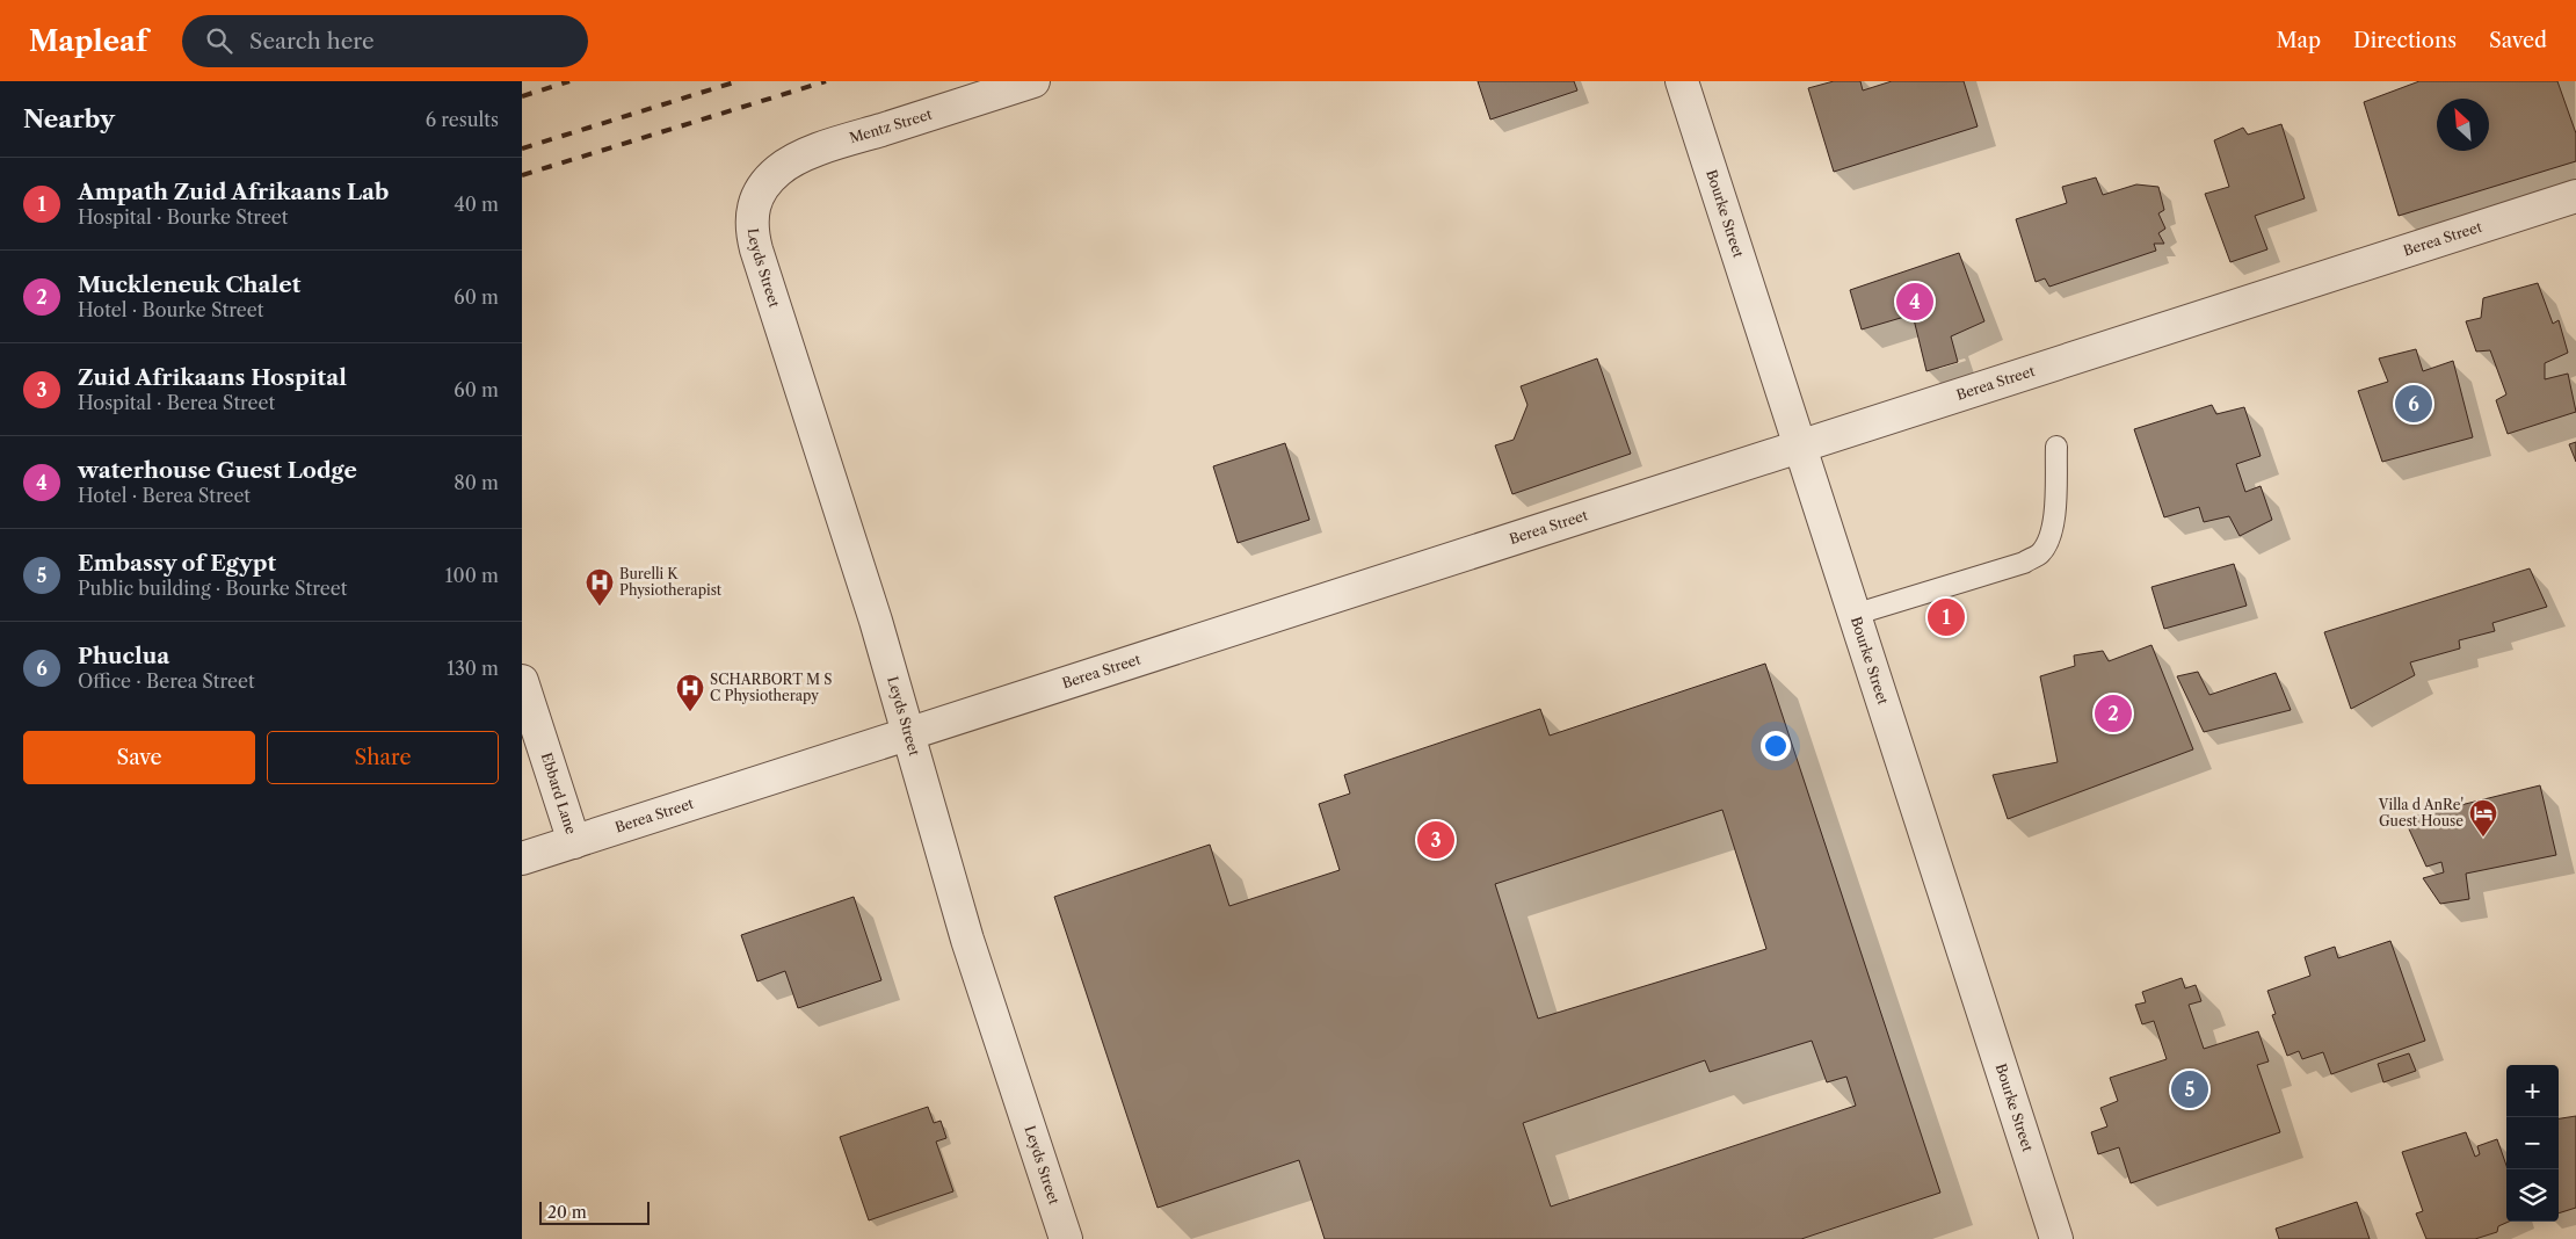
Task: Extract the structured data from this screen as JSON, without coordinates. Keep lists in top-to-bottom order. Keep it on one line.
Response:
{"streets":{"street":["Mentz Street","Bourke Street","Berea Street","Leyds Street","Ebbard Lane"]},"crossings":[["Mentz Street","Leyds Street"],["Bourke Street","Berea Street"],["Berea Street","Leyds Street"],["Berea Street","Ebbard Lane"]],"places":{"hospital":["Burelli K Physiotherapist","SCHARBORT M S C Physiotherapy"],"hotel":["Villa d AnRe' Guest House"]},"scale_bar":"20 m","north":"top left","page":{"header":"Mapleaf","search":"Search here","nav":["Map","Directions","Saved"],"heading":["Nearby","6 results"],"list":[{"mark":"1","name":"Ampath Zuid Afrikaans Lab","note":"Hospital · Bourke Street","value":"40 m"},{"mark":"2","name":"Muckleneuk Chalet","note":"Hotel · Bourke Street","value":"60 m"},{"mark":"3","name":"Zuid Afrikaans Hospital","note":"Hospital · Berea Street","value":"60 m"},{"mark":"4","name":"waterhouse Guest Lodge","note":"Hotel · Berea Street","value":"80 m"},{"mark":"5","name":"Embassy of Egypt","note":"Public building · Bourke Street","value":"100 m"},{"mark":"6","name":"Phuclua","note":"Office · Berea Street","value":"130 m"}],"pins":["4","6","1","2","3","5"],"buttons":["Save","Share"],"map_buttons":["+","−"],"scale":"20 m"}}
